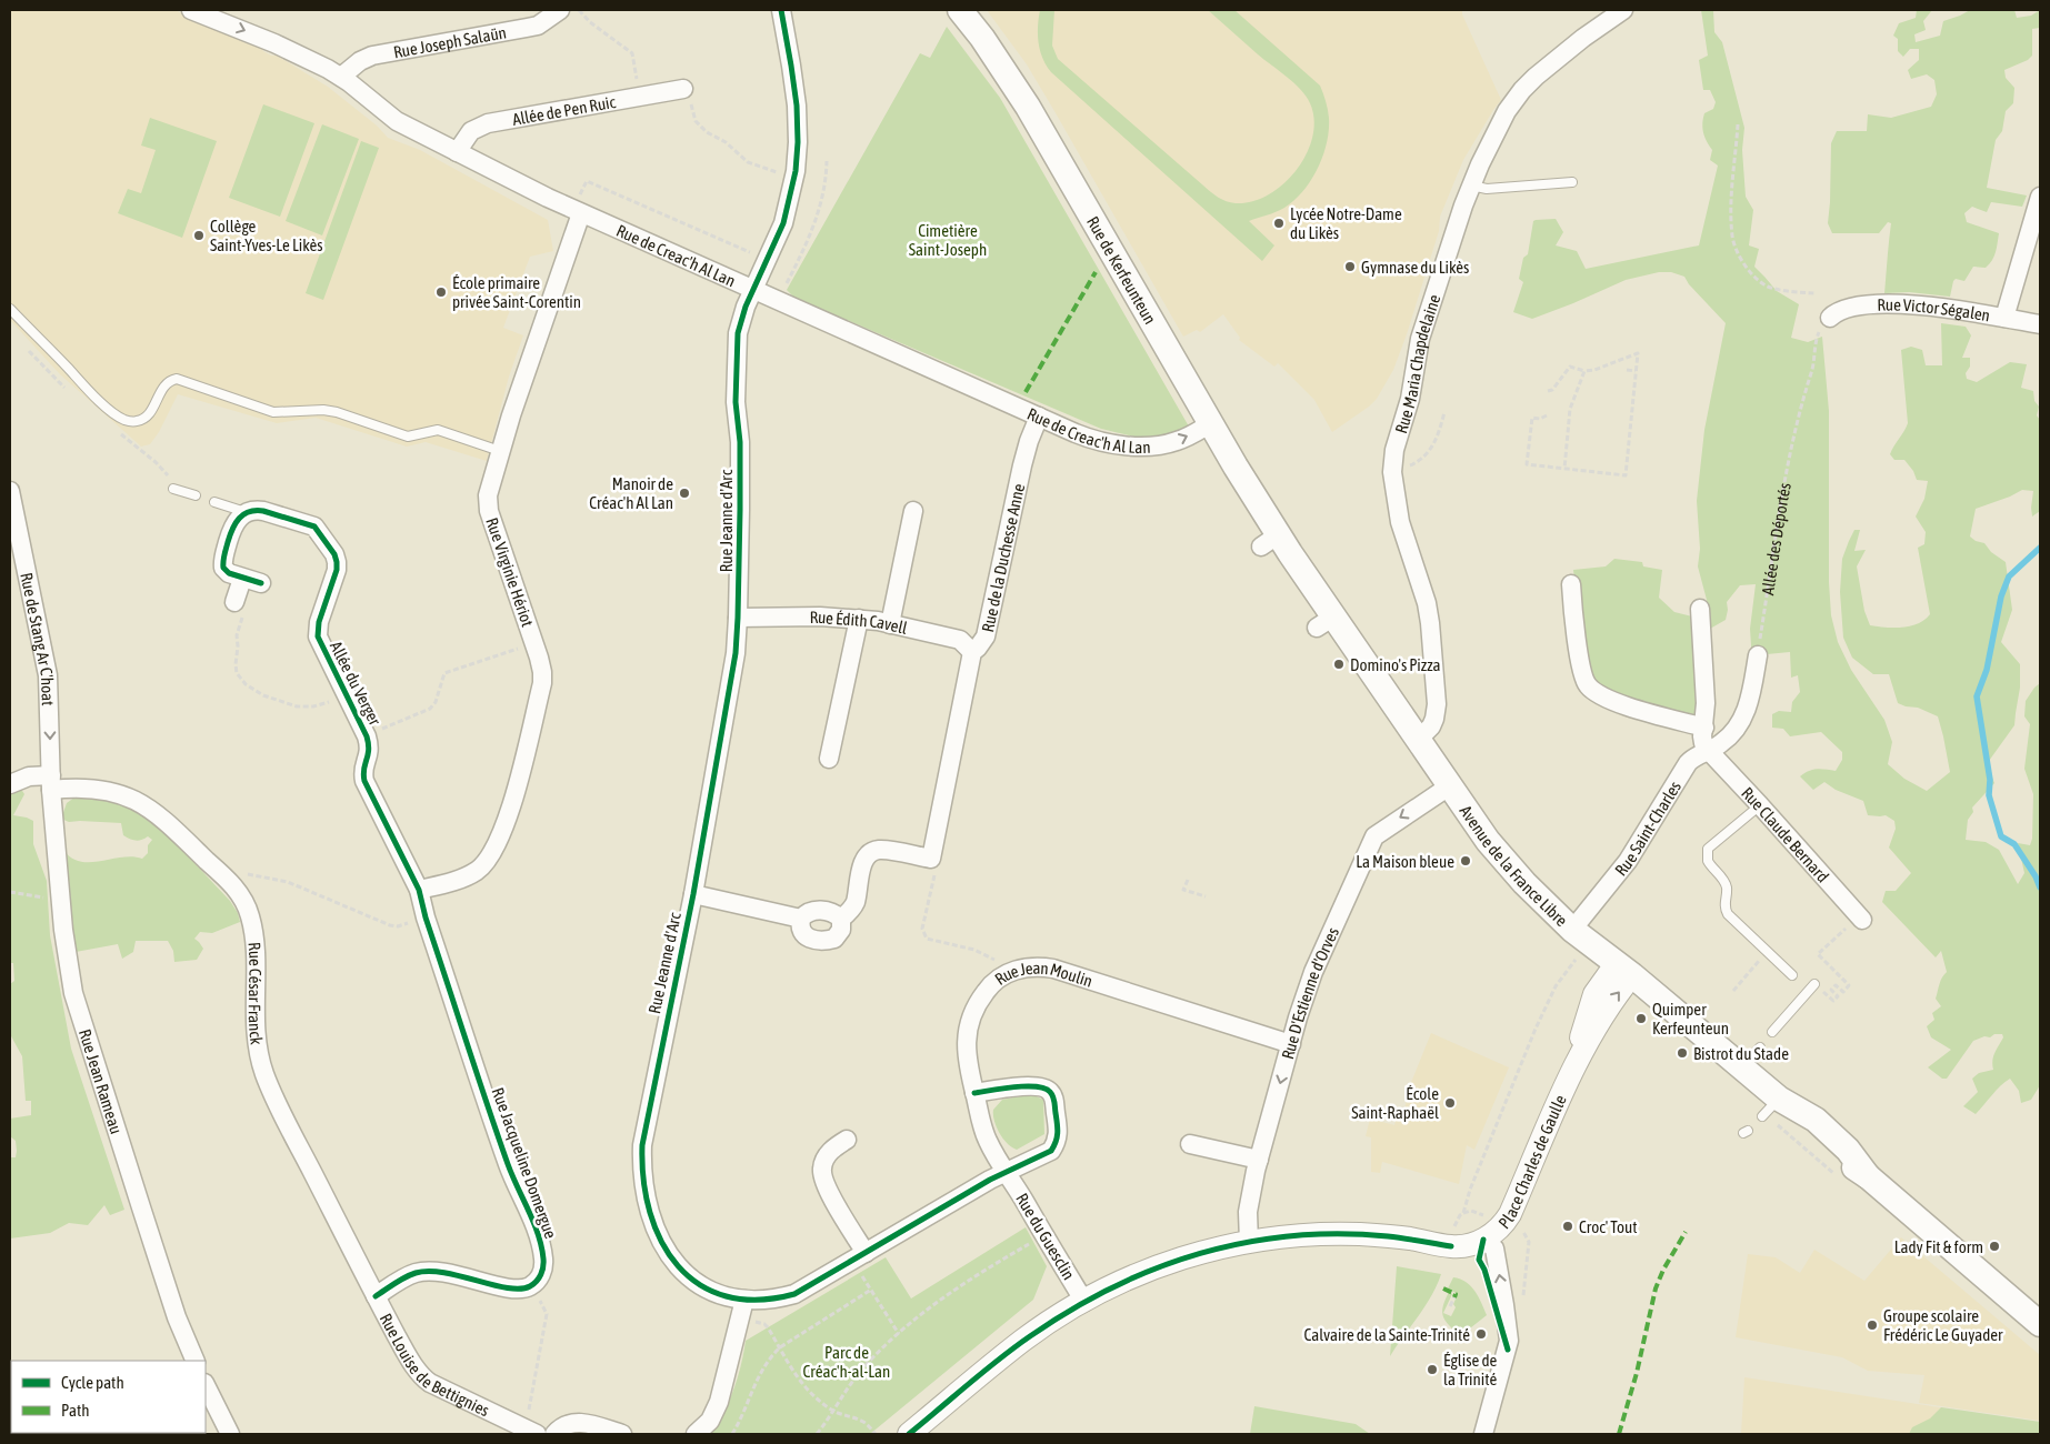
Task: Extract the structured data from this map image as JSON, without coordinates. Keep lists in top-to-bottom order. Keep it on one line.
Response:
{"streets":{"main road":["Rue de Kerfeunteun","Avenue de la France Libre"],"street":["Rue Joseph Salaün","Allée de Pen Ruic","Rue de Creac'h Al Lan","Rue Victor Ségalen","Rue Maria Chapdelaine","Rue Jeanne d'Arc","Rue de la Duchesse Anne","Rue Virginie Hériot","Rue Édith Cavell","Rue de Stang Ar C'hoat","Allée du Verger","Rue Saint-Charles","Rue Claude Bernard","Rue Jean Moulin","Rue D'Estienne d'Orves","Rue César Franck","Rue Jean Rameau","Place Charles de Gaulle","Rue Jacqueline Domergue","Rue du Guesclin","Rue Louise de Bettignies"],"path":["Allée des Déportés"]},"crossings":[["Rue Joseph Salaün","Rue de Creac'h Al Lan"],["Allée de Pen Ruic","Rue de Creac'h Al Lan"],["Rue de Creac'h Al Lan","Rue de Kerfeunteun"],["Rue de Creac'h Al Lan","Rue Jeanne d'Arc"],["Rue de Creac'h Al Lan","Rue de la Duchesse Anne"],["Rue de Creac'h Al Lan","Rue Virginie Hériot"],["Rue de Kerfeunteun","Avenue de la France Libre"],["Rue Victor Ségalen","Allée des Déportés"],["Rue Maria Chapdelaine","Avenue de la France Libre"],["Rue Jeanne d'Arc","Rue Édith Cavell"],["Rue Jeanne d'Arc","Rue Jean Moulin"],["Rue Jeanne d'Arc","Rue du Guesclin"],["Rue de la Duchesse Anne","Rue Édith Cavell"],["Rue de la Duchesse Anne","Rue Jean Moulin"],["Rue Virginie Hériot","Allée du Verger"],["Rue Virginie Hériot","Rue Jacqueline Domergue"],["Rue de Stang Ar C'hoat","Rue César Franck"],["Rue de Stang Ar C'hoat","Rue Jean Rameau"],["Allée du Verger","Rue Jacqueline Domergue"],["Rue Saint-Charles","Rue Claude Bernard"],["Rue Saint-Charles","Avenue de la France Libre"],["Avenue de la France Libre","Rue D'Estienne d'Orves"],["Avenue de la France Libre","Place Charles de Gaulle"],["Rue Jean Moulin","Rue D'Estienne d'Orves"],["Rue Jean Moulin","Rue du Guesclin"],["Rue César Franck","Rue Jean Rameau"],["Rue César Franck","Rue Louise de Bettignies"]],"one_way":["Rue de Stang Ar C'hoat","Rue D'Estienne d'Orves"],"parks":["Cimetière Saint-Joseph","Parc de Créac'h-al-Lan"],"places":["Lycée Notre-Dame du Likès","Collège Saint-Yves-Le Likès","Gymnase du Likès","École primaire privée Saint-Corentin","Manoir de Créac'h Al Lan","Domino's Pizza","La Maison bleue","Quimper Kerfeunteun","Bistrot du Stade","École Saint-Raphaël","Croc' Tout","Lady Fit & form","Groupe scolaire Frédéric Le Guyader","Calvaire de la Sainte-Trinité","Église de la Trinité"],"legend":["Cycle path","Path"]}
